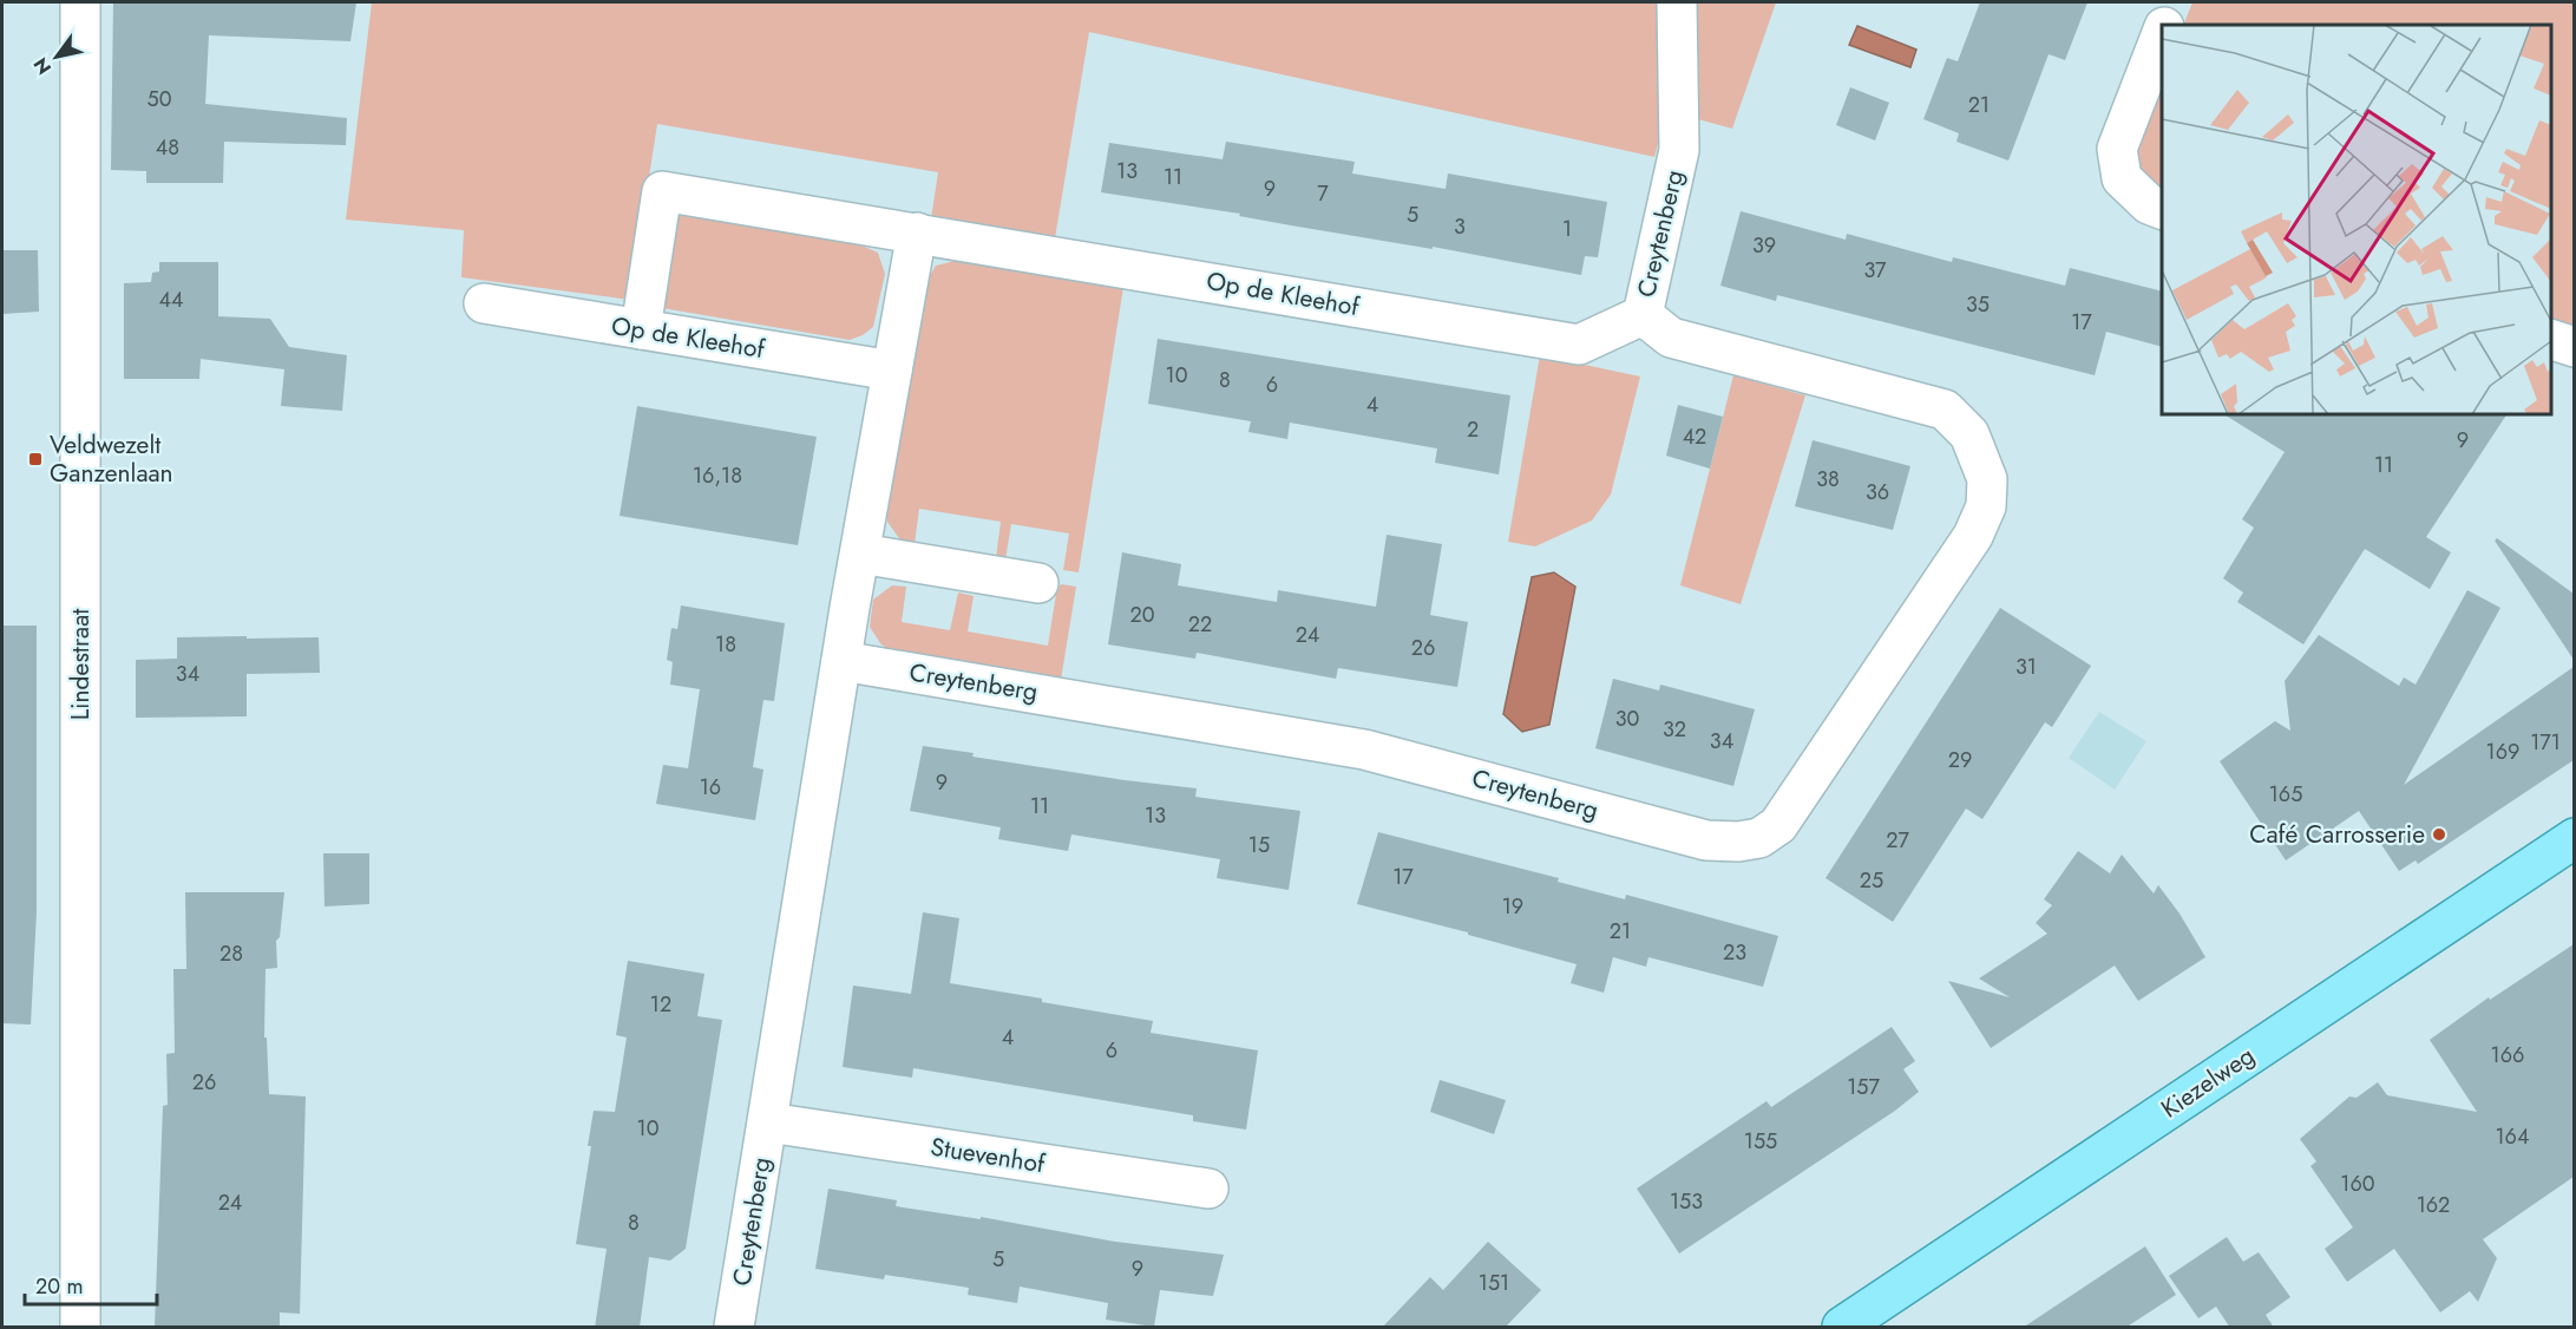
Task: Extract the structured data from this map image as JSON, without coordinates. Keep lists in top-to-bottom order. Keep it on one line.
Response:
{"streets":{"main road":["Kiezelweg"],"street":["Creytenberg","Op de Kleehof","Lindestraat","Stuevenhof"]},"crossings":[["Creytenberg","Op de Kleehof"],["Creytenberg","Stuevenhof"]],"places":{"transit":["Veldwezelt Ganzenlaan"],"other":["Café Carrosserie"]},"house_numbers":["50","21","48","13","11","9","7","5","3","1","39","37","44","35","17","10","8","6","4","2","42","9","11","16,18","38","36","20","22","24","18","26","31","34","30","32","34","171","169","29","9","16","165","11","13","27","15","17","25","19","21","23","28","12","4","6","166","26","157","10","164","155","160","153","24","162","8","5","9","151"],"scale_bar":"20 m","north":"bottom left"}
